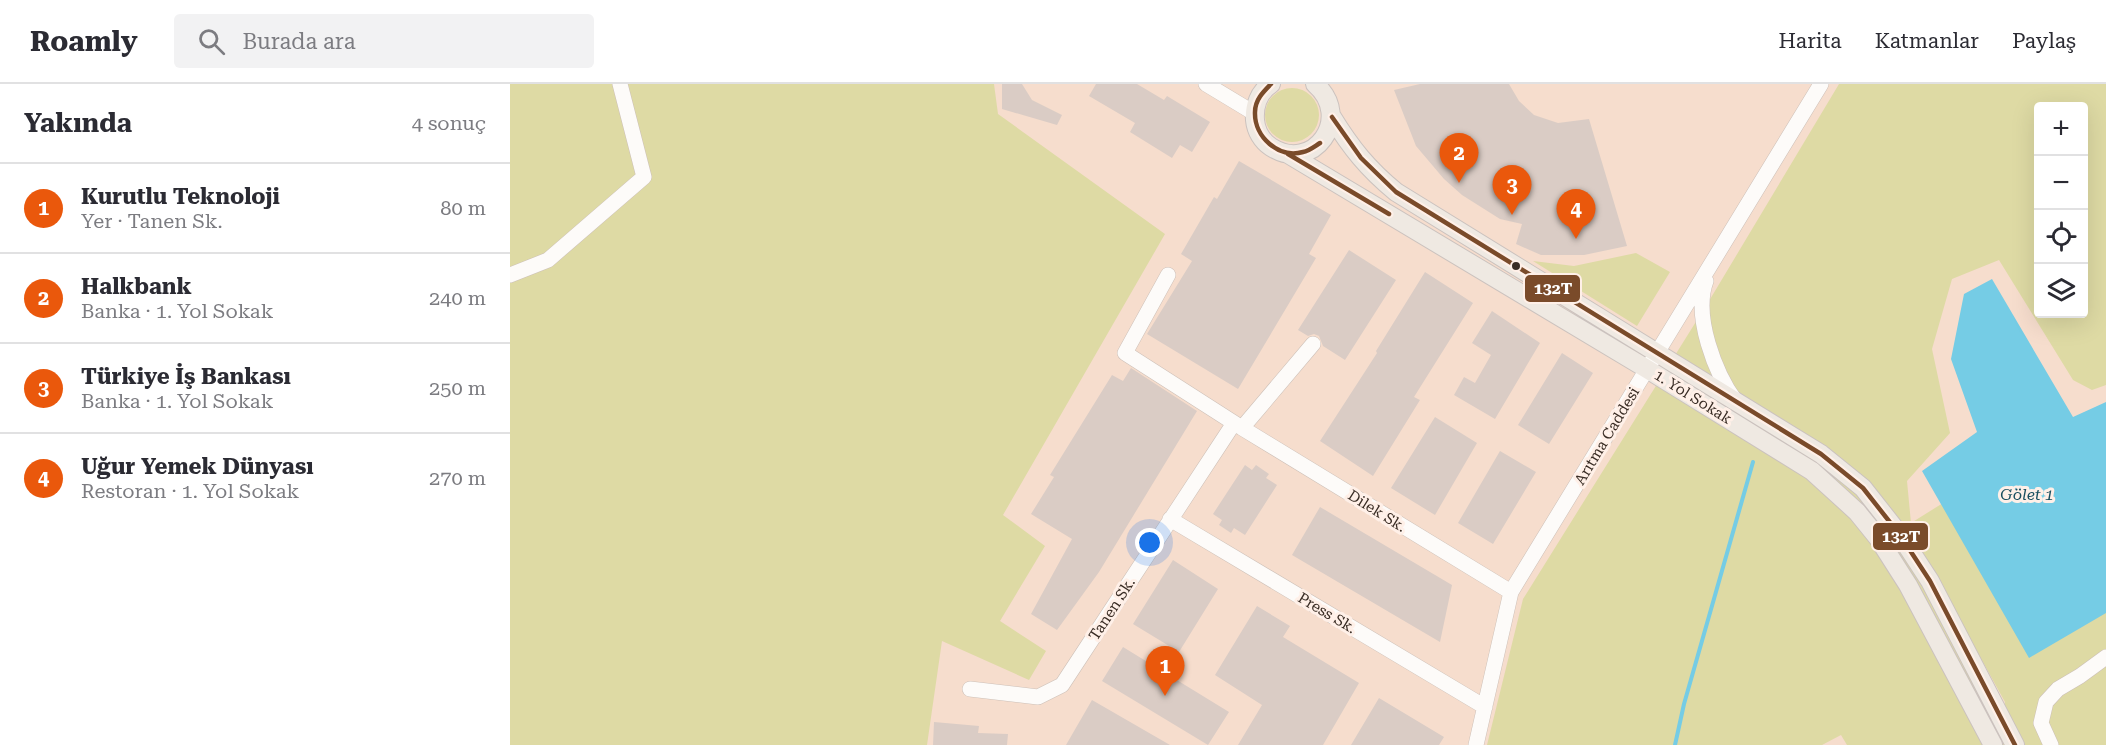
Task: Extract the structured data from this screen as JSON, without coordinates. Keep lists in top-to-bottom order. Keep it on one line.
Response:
{"streets":{"main road":["1. Yol Sokak"],"street":["Arıtma Caddesi","Dilek Sk.","Tanen Sk.","Press Sk."]},"crossings":[["1. Yol Sokak","Arıtma Caddesi"],["Arıtma Caddesi","Dilek Sk."],["Arıtma Caddesi","Press Sk."],["Dilek Sk.","Tanen Sk."],["Tanen Sk.","Press Sk."]],"water":["Gölet 1"],"lines":["transit line 132T"],"page":{"header":"Roamly","search":"Burada ara","nav":["Harita","Katmanlar","Paylaş"],"heading":["Yakında","4 sonuç"],"map_buttons":["+","−"],"pins":["2","3","4","1"],"list":[{"mark":"1","name":"Kurutlu Teknoloji","note":"Yer · Tanen Sk.","value":"80 m"},{"mark":"2","name":"Halkbank","note":"Banka · 1. Yol Sokak","value":"240 m"},{"mark":"3","name":"Türkiye İş Bankası","note":"Banka · 1. Yol Sokak","value":"250 m"},{"mark":"4","name":"Uğur Yemek Dünyası","note":"Restoran · 1. Yol Sokak","value":"270 m"}]}}
